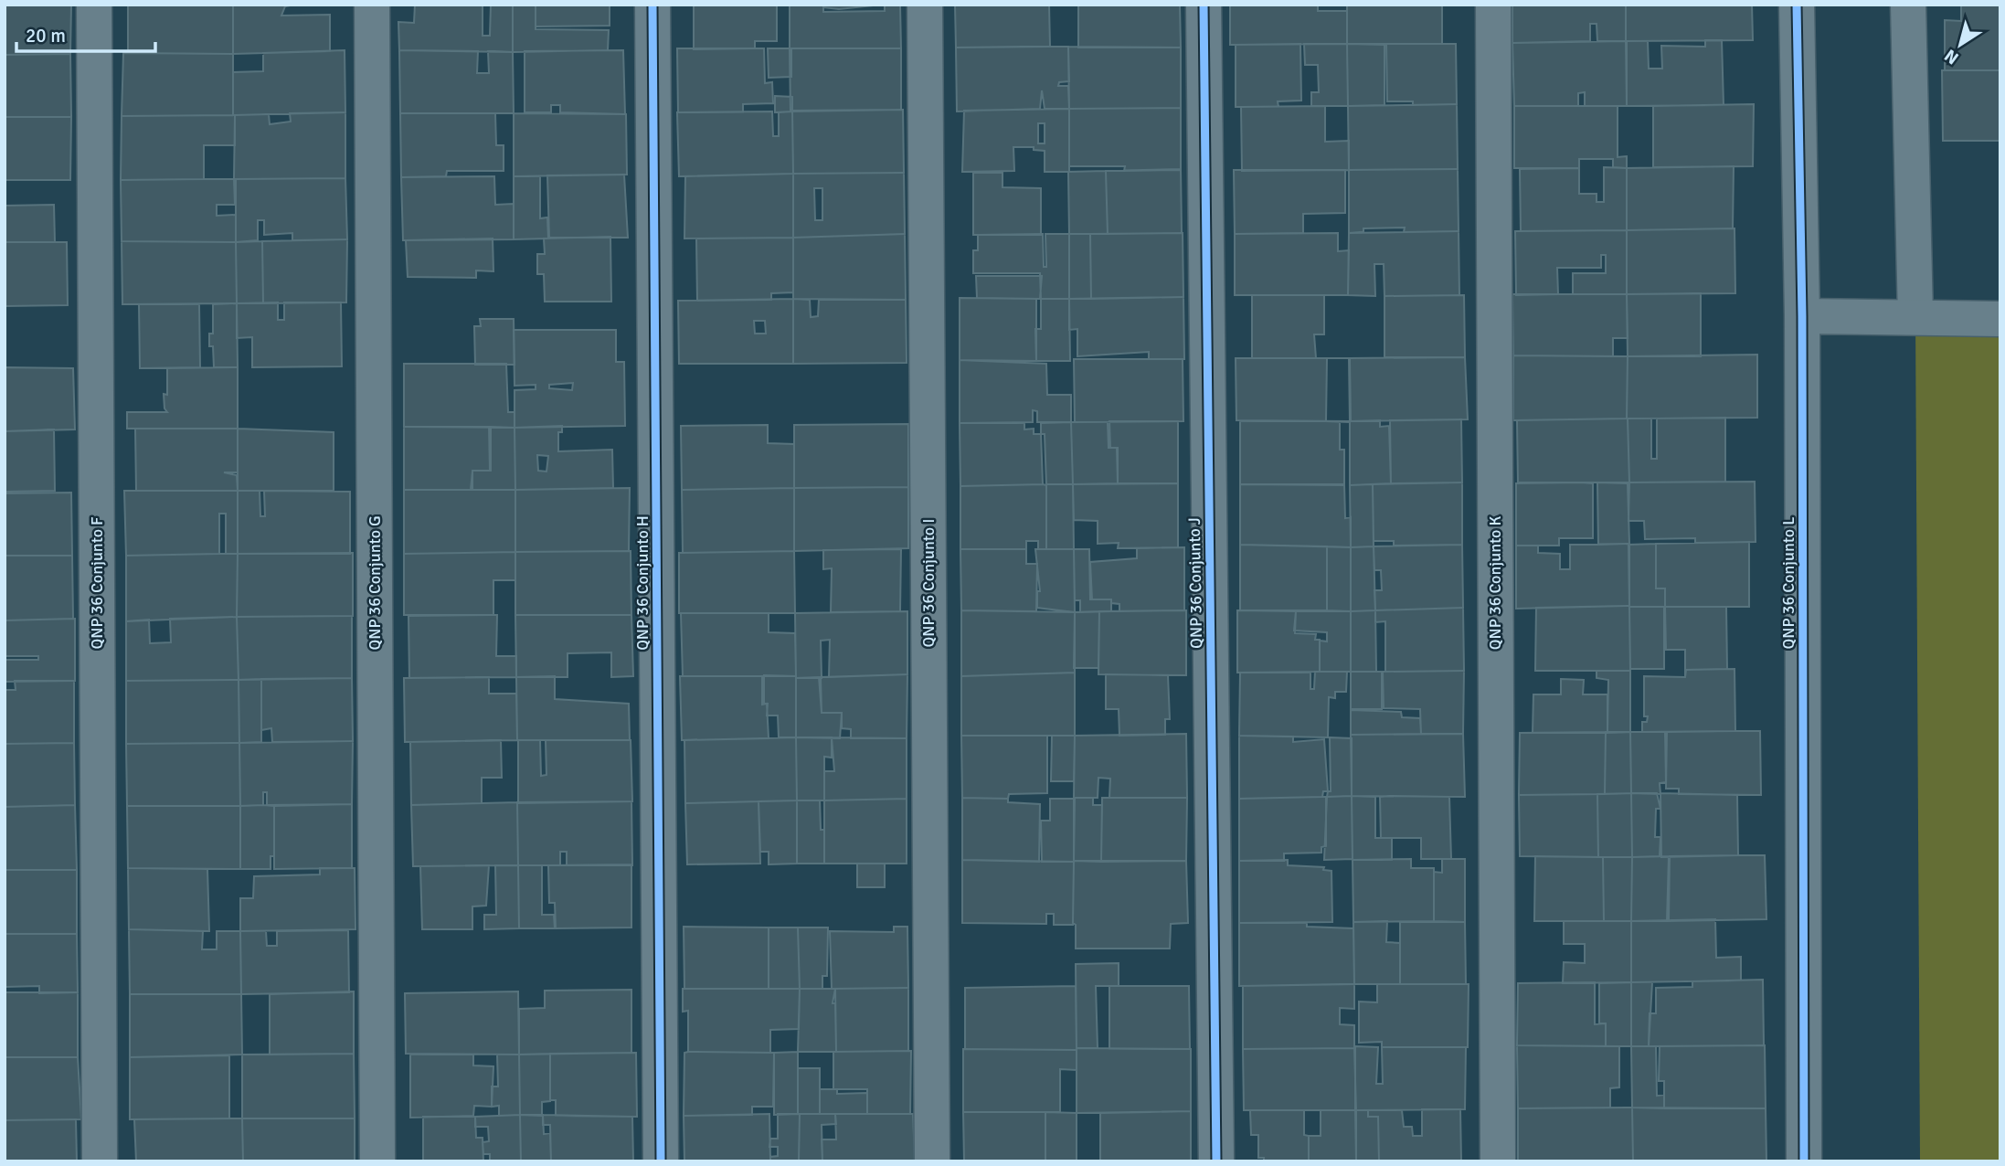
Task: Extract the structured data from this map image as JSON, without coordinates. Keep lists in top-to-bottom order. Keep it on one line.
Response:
{"streets":{"street":["QNP 36 Conjunto F","QNP 36 Conjunto G","QNP 36 Conjunto H","QNP 36 Conjunto I","QNP 36 Conjunto J","QNP 36 Conjunto K","QNP 36 Conjunto L"]},"scale_bar":"20 m","north":"bottom left"}
